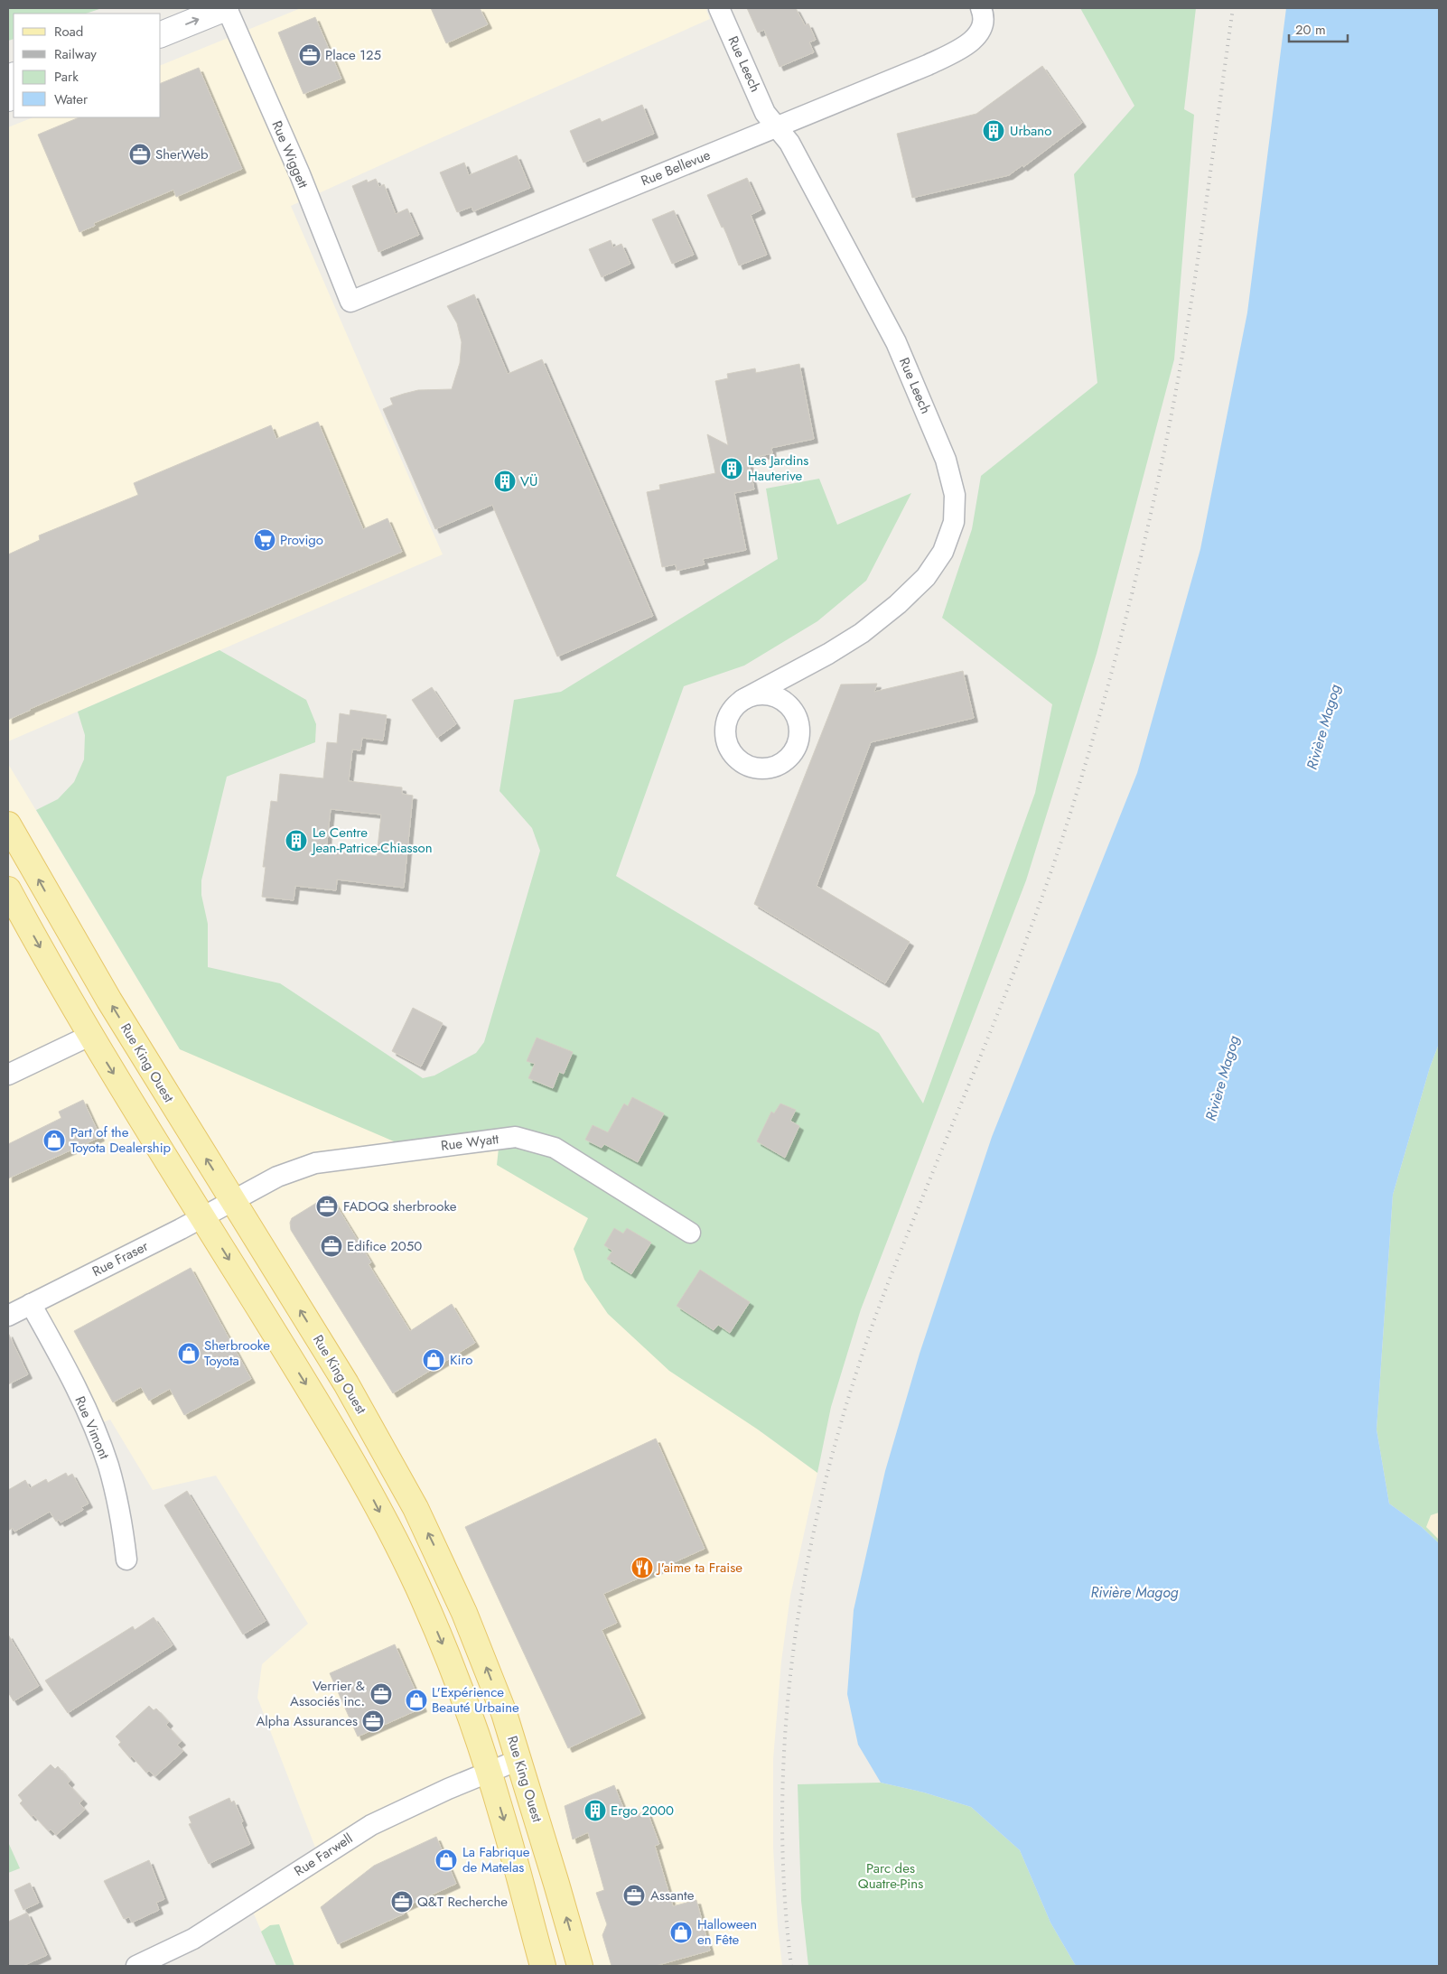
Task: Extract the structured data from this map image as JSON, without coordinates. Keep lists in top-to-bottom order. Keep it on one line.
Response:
{"streets":{"main road":["Rue King Ouest"],"street":["Rue Leech","Rue Wiggett","Rue Bellevue","Rue Wyatt","Rue Fraser","Rue Vimont","Rue Farwell"]},"crossings":[["Rue Leech","Rue Bellevue"],["Rue Wiggett","Rue Bellevue"],["Rue King Ouest","Rue Wyatt"],["Rue King Ouest","Rue Fraser"],["Rue King Ouest","Rue Farwell"],["Rue Wyatt","Rue Fraser"],["Rue Fraser","Rue Vimont"]],"water":["Rivière Magog"],"parks":["Parc des Quatre-Pins"],"places":{"office":["Place 125","SherWeb","FADOQ sherbrooke","Edifice 2050","Verrier & Associés inc.","Alpha Assurances","Assante","Q&T Recherche"],"building":["Urbano","Les Jardins Hauterive","VÜ","Le Centre Jean-Patrice-Chiasson","Ergo 2000"],"supermarket":["Provigo"],"shop":["Part of the Toyota Dealership","Sherbrooke Toyota","Kiro","L'Expérience Beauté Urbaine","La Fabrique de Matelas","Halloween en Fête"],"restaurant":["J'aime ta Fraise"]},"legend":["Road","Railway","Park","Water"],"scale_bar":"20 m"}
